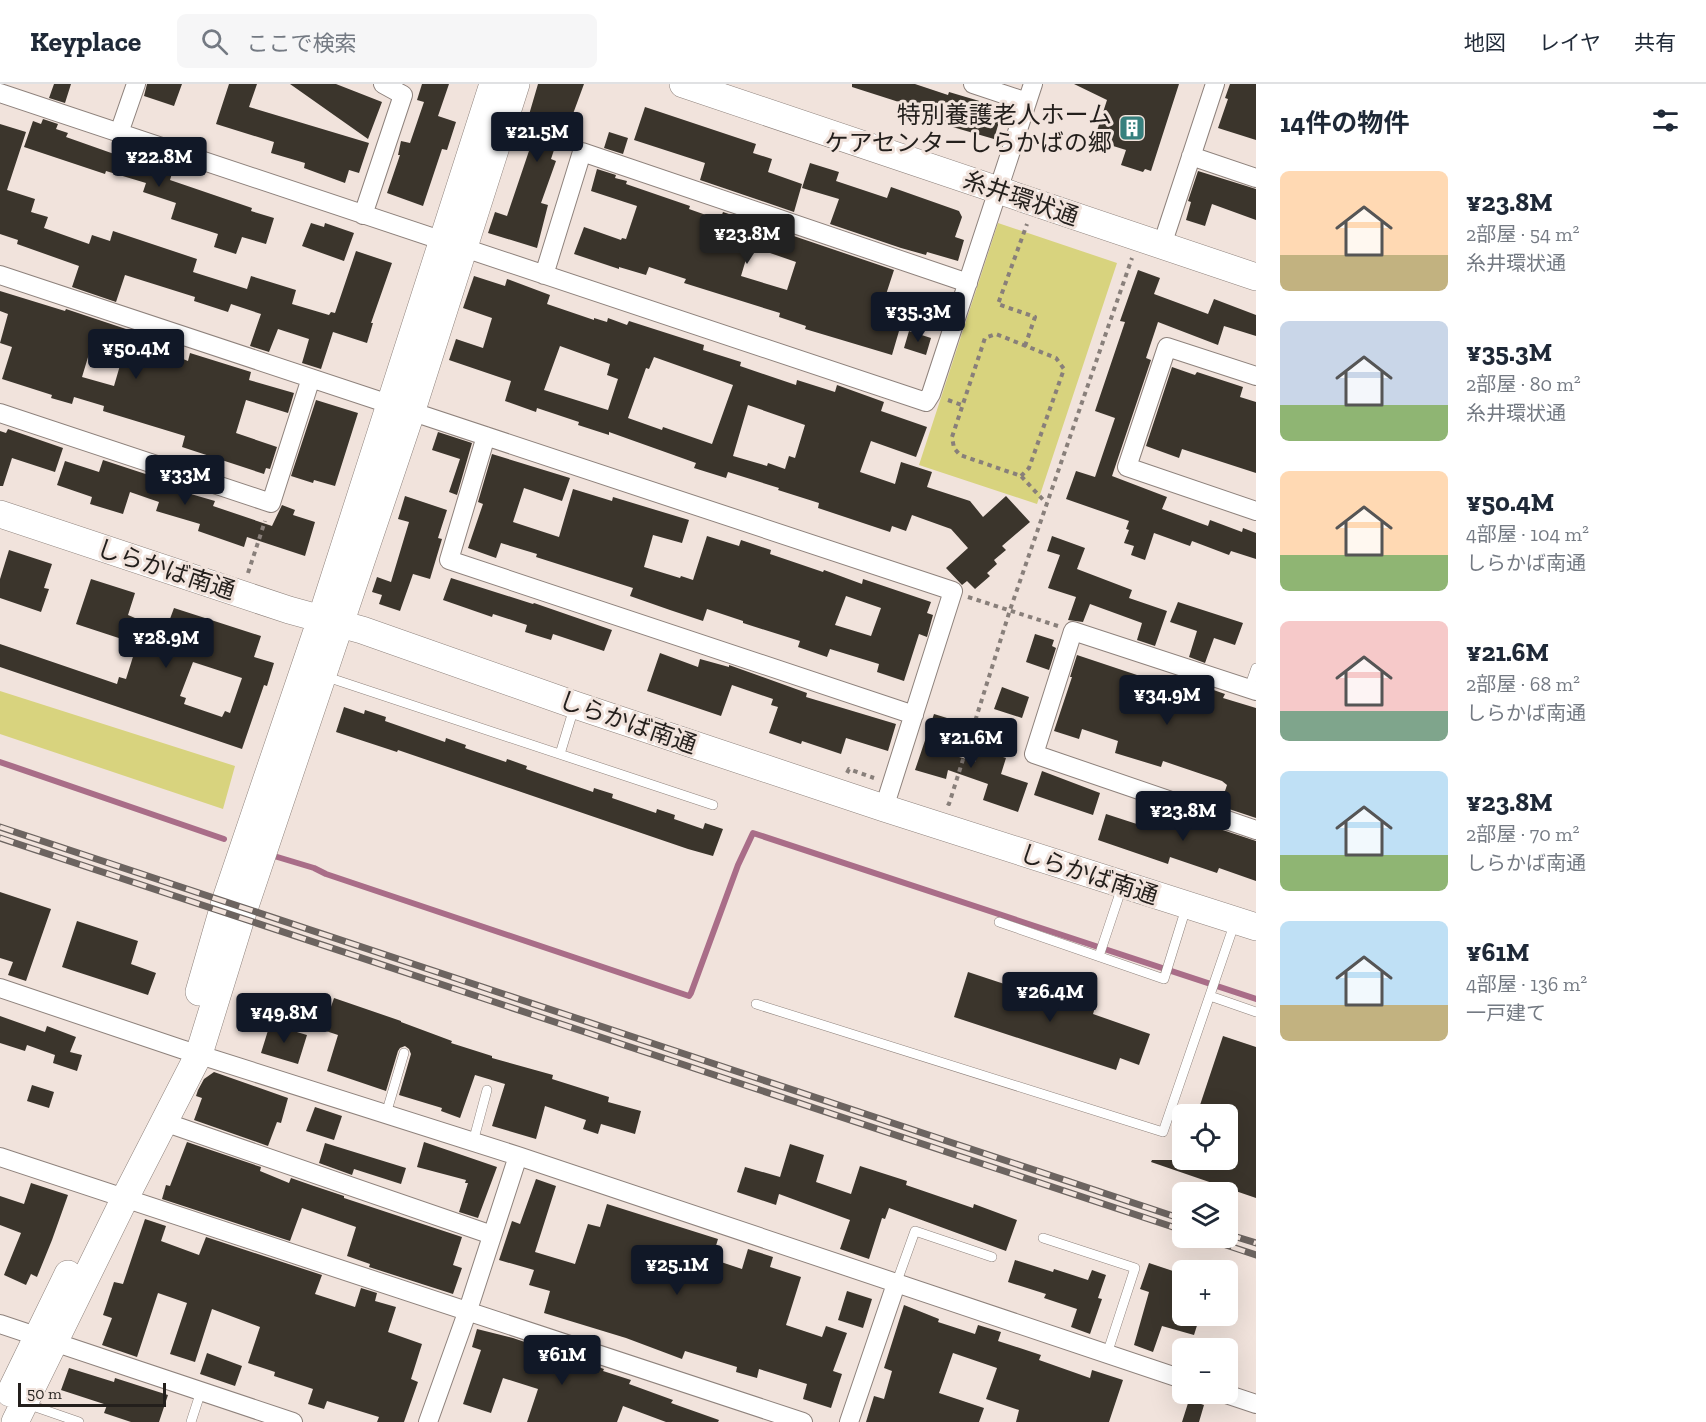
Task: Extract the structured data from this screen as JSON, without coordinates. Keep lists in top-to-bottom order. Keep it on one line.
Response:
{"streets":{"street":["糸井環状通","しらかば南通"]},"places":{"building":["特別養護老人ホーム ケアセンターしらかばの郷"]},"scale_bar":"50 m","page":{"header":"Keyplace","search":"ここで検索","nav":["地図","レイヤ","共有"],"heading":"14件の物件","price":["¥21.5M","¥22.8M","¥23.8M","¥35.3M","¥50.4M","¥33M","¥28.9M","¥34.9M","¥21.6M","¥23.8M","¥26.4M","¥49.8M","¥25.1M","¥61M"],"list":[{"name":"¥23.8M","note":"2部屋 · 54 m² · 糸井環状通"},{"name":"¥35.3M","note":"2部屋 · 80 m² · 糸井環状通"},{"name":"¥50.4M","note":"4部屋 · 104 m² · しらかば南通"},{"name":"¥21.6M","note":"2部屋 · 68 m² · しらかば南通"},{"name":"¥23.8M","note":"2部屋 · 70 m² · しらかば南通"},{"name":"¥61M","note":"4部屋 · 136 m² · 一戸建て"}],"map_buttons":["+","−"],"scale":"50 m"}}
